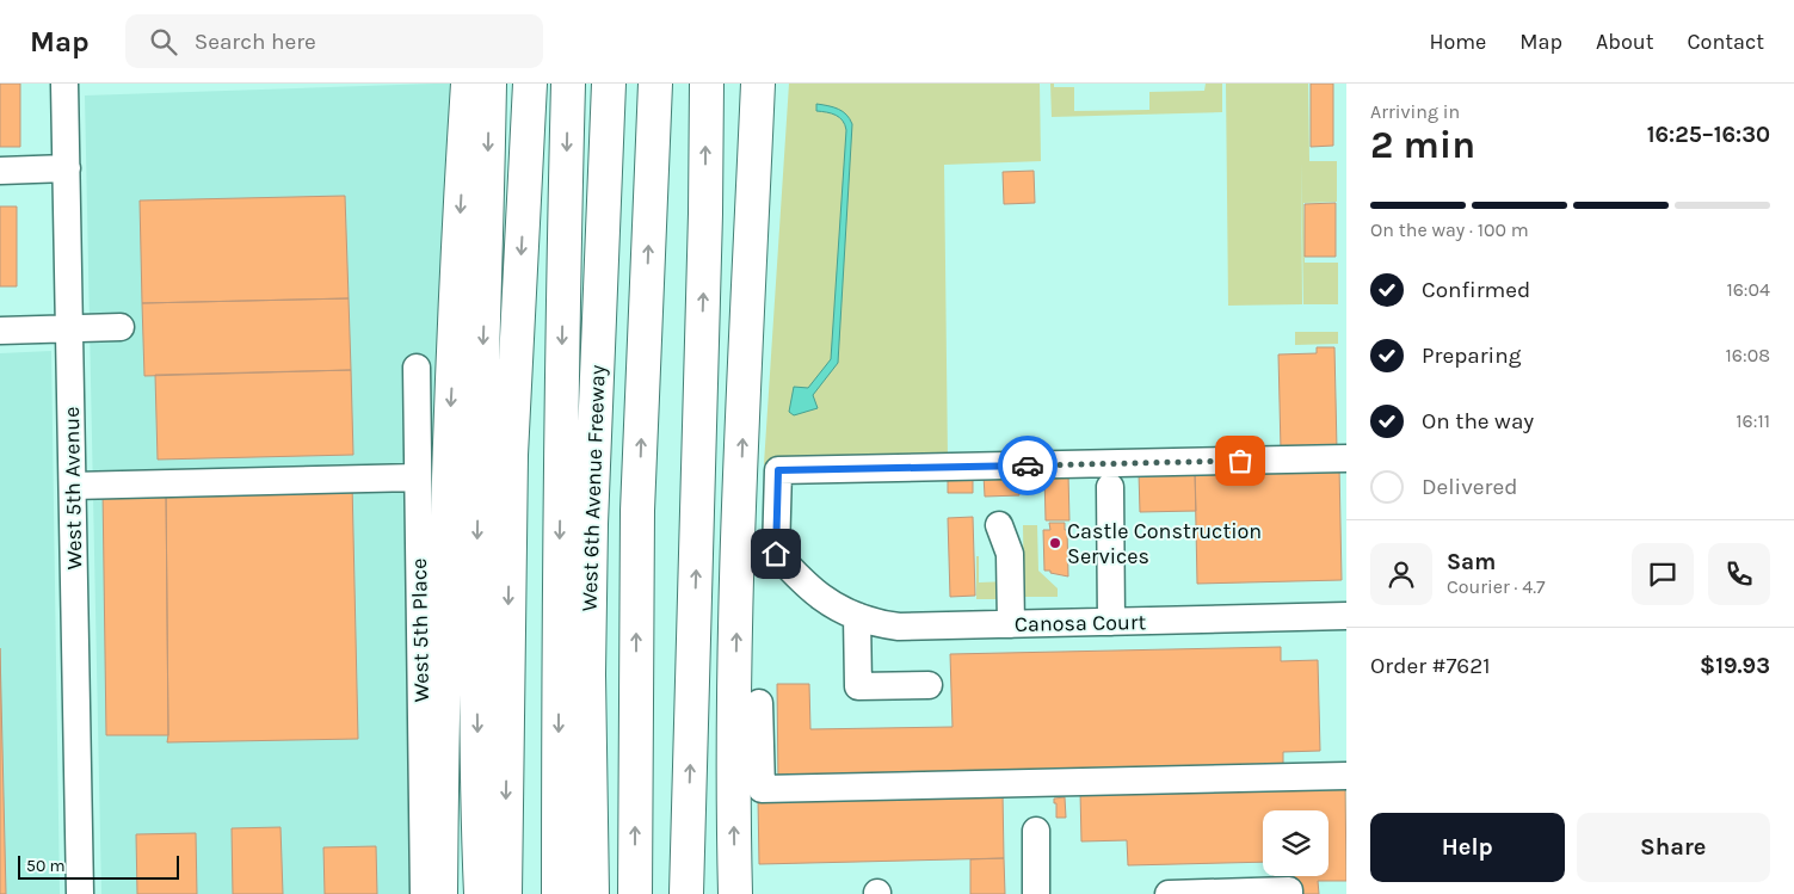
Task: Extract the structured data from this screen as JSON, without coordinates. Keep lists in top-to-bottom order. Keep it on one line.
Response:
{"streets":{"highway":["West 6th Avenue Freeway"],"street":["West 5th Avenue","Canosa Court","West 5th Place"]},"places":["Castle Construction Services"],"scale_bar":"50 m","page":{"header":"Map","search":"Search here","nav":["Home","Map","About","Contact"],"heading":["2 min","Arriving in","16:25–16:30"],"panel":["Sam","Courier · 4.7","Order #7621","$19.93"],"bar":"On the way · 100 m","list":[["Confirmed","16:04"],["Preparing","16:08"],["On the way","16:11"],"Delivered"],"buttons":["Help","Share"],"scale":"50 m"}}
